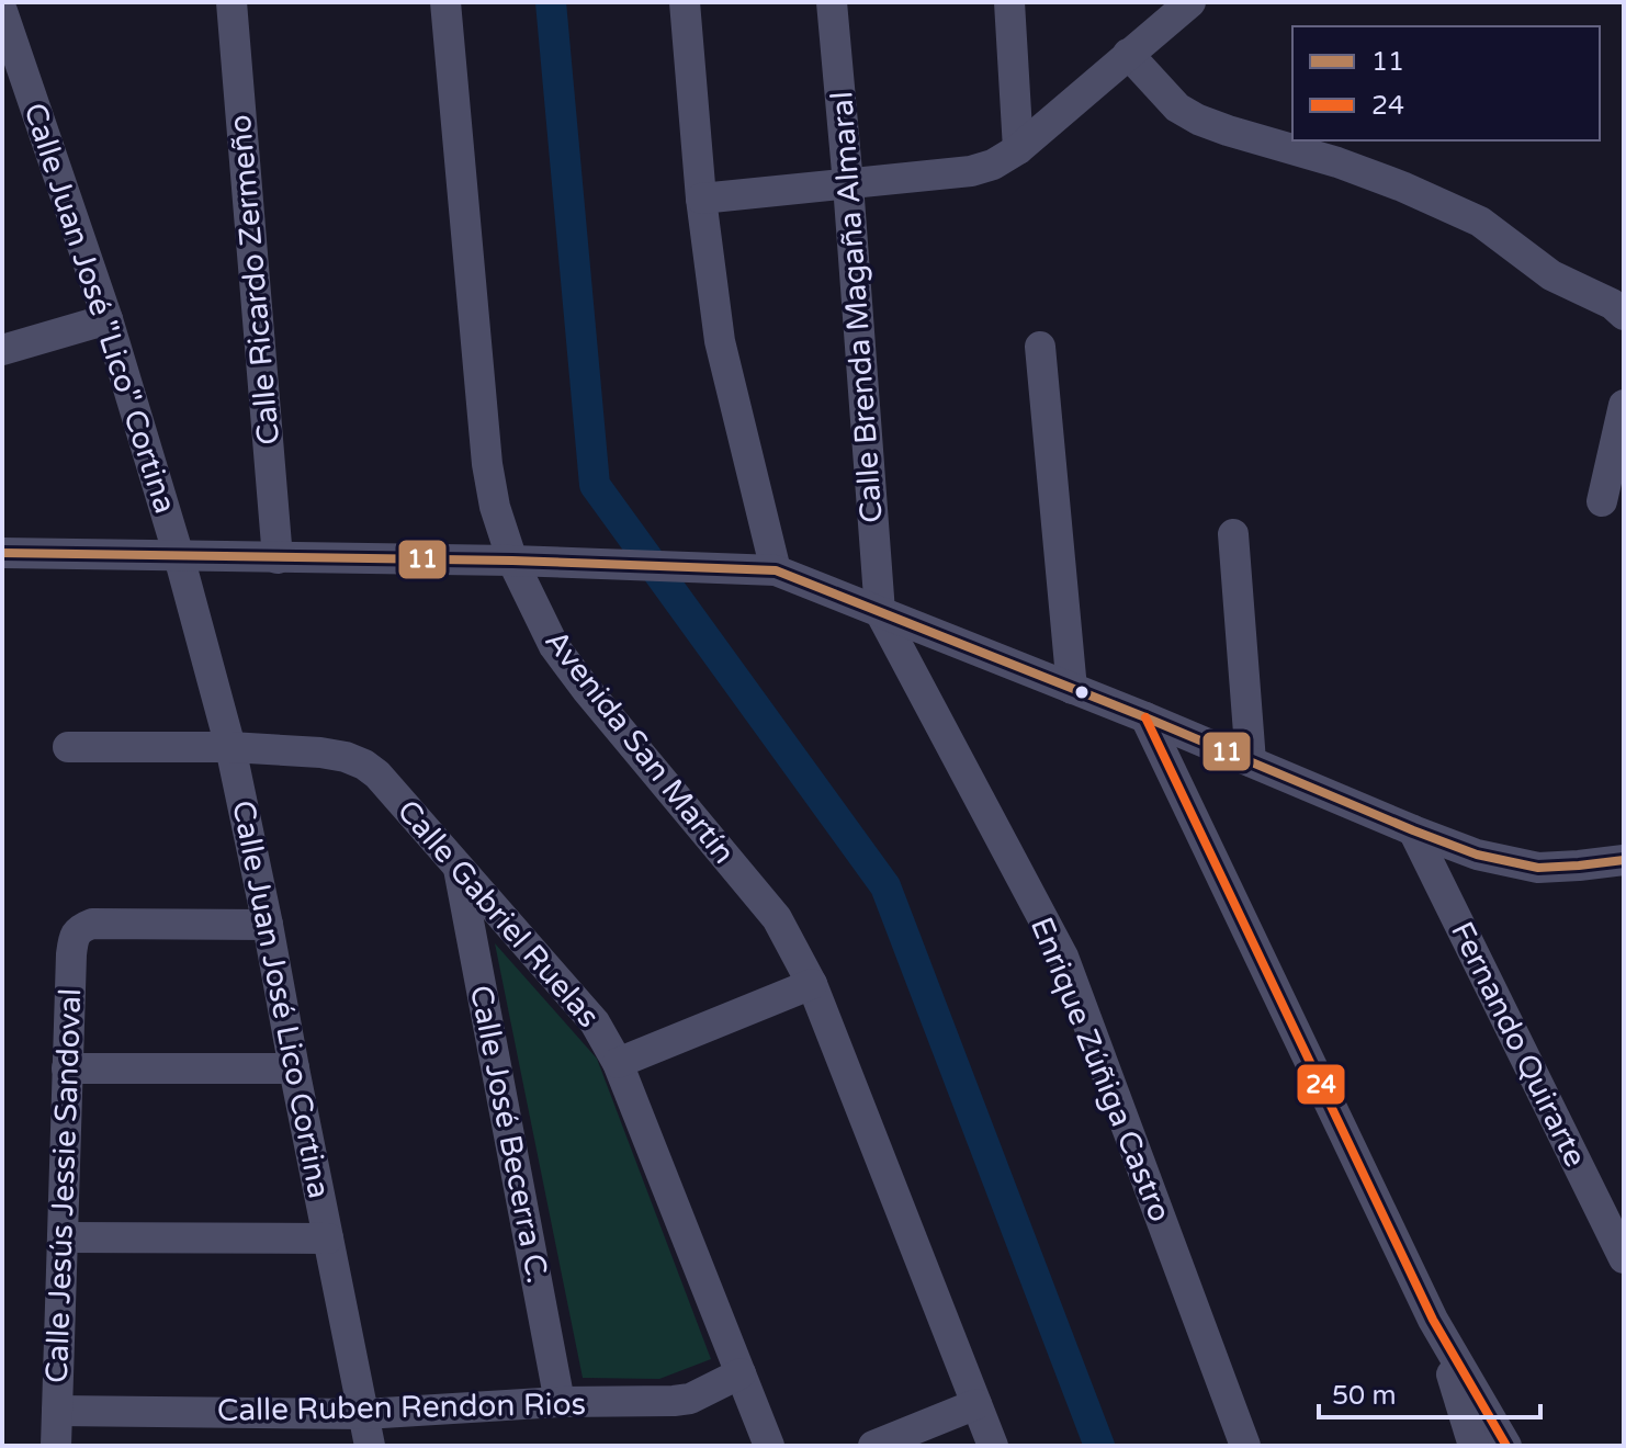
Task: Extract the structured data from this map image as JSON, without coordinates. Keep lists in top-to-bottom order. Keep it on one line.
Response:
{"streets":{"street":["Calle Ricardo Zermeño","Calle Brenda Magaña Almaral","Calle Juan José \"Lico\" Cortina","Avenida San Martín","Calle Gabriel Ruelas","Calle Juan José Lico Cortina","Fernando Quirarte","Enrique Zúñiga Castro","Calle José Becerra C.","Calle Jesús Jessie Sandoval","Calle Ruben Rendon Rios"]},"crossings":[["Calle Brenda Magaña Almaral","Enrique Zúñiga Castro"],["Calle Juan José \"Lico\" Cortina","Calle Juan José Lico Cortina"],["Calle Gabriel Ruelas","Calle Juan José Lico Cortina"],["Calle Gabriel Ruelas","Calle José Becerra C."],["Calle Gabriel Ruelas","Calle Ruben Rendon Rios"],["Calle Juan José Lico Cortina","Calle Jesús Jessie Sandoval"],["Calle Juan José Lico Cortina","Calle Ruben Rendon Rios"],["Calle José Becerra C.","Calle Ruben Rendon Rios"],["Calle Jesús Jessie Sandoval","Calle Ruben Rendon Rios"]],"lines":["transit line 11","transit line 24"],"legend":["11","24"],"scale_bar":"50 m"}
